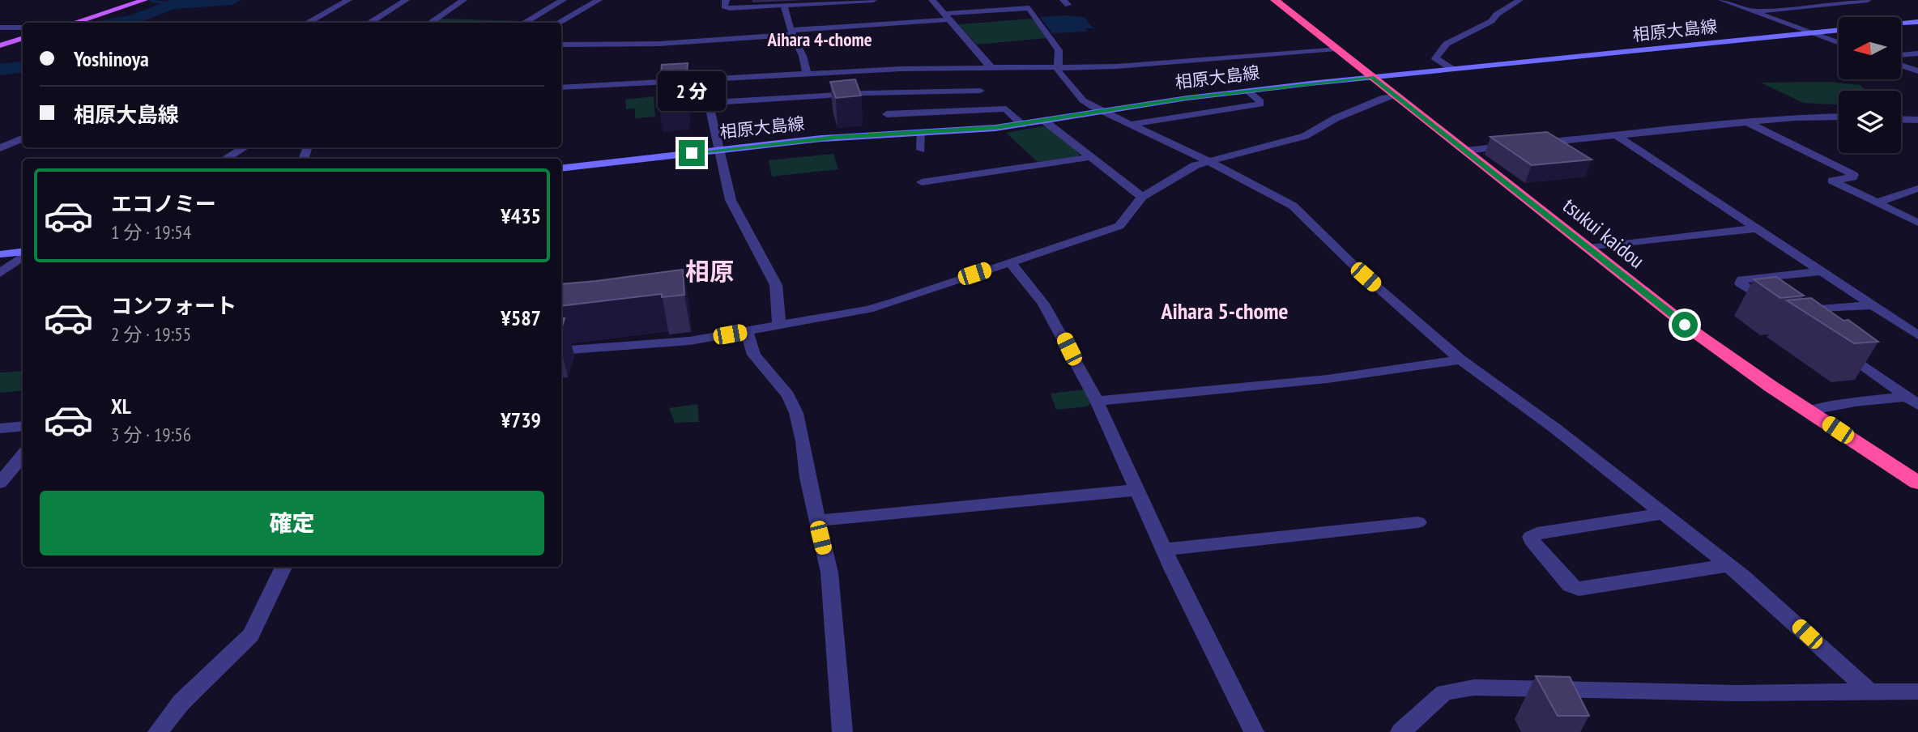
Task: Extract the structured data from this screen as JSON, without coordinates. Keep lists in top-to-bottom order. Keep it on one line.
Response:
{"streets":{"highway":["tsukui kaidou"],"street":["相原大島線"]},"crossings":[["相原大島線","tsukui kaidou"]],"districts":["Aihara 4-chome","相原","Aihara 5-chome"],"north":"left","page":{"banner":["Yoshinoya","相原大島線"],"bubble":"2 分","list":[{"name":"エコノミー","note":"1 分 · 19:54","value":"¥435"},{"name":"コンフォート","note":"2 分 · 19:55","value":"¥587"},{"name":"XL","note":"3 分 · 19:56","value":"¥739"}],"buttons":"確定"}}
